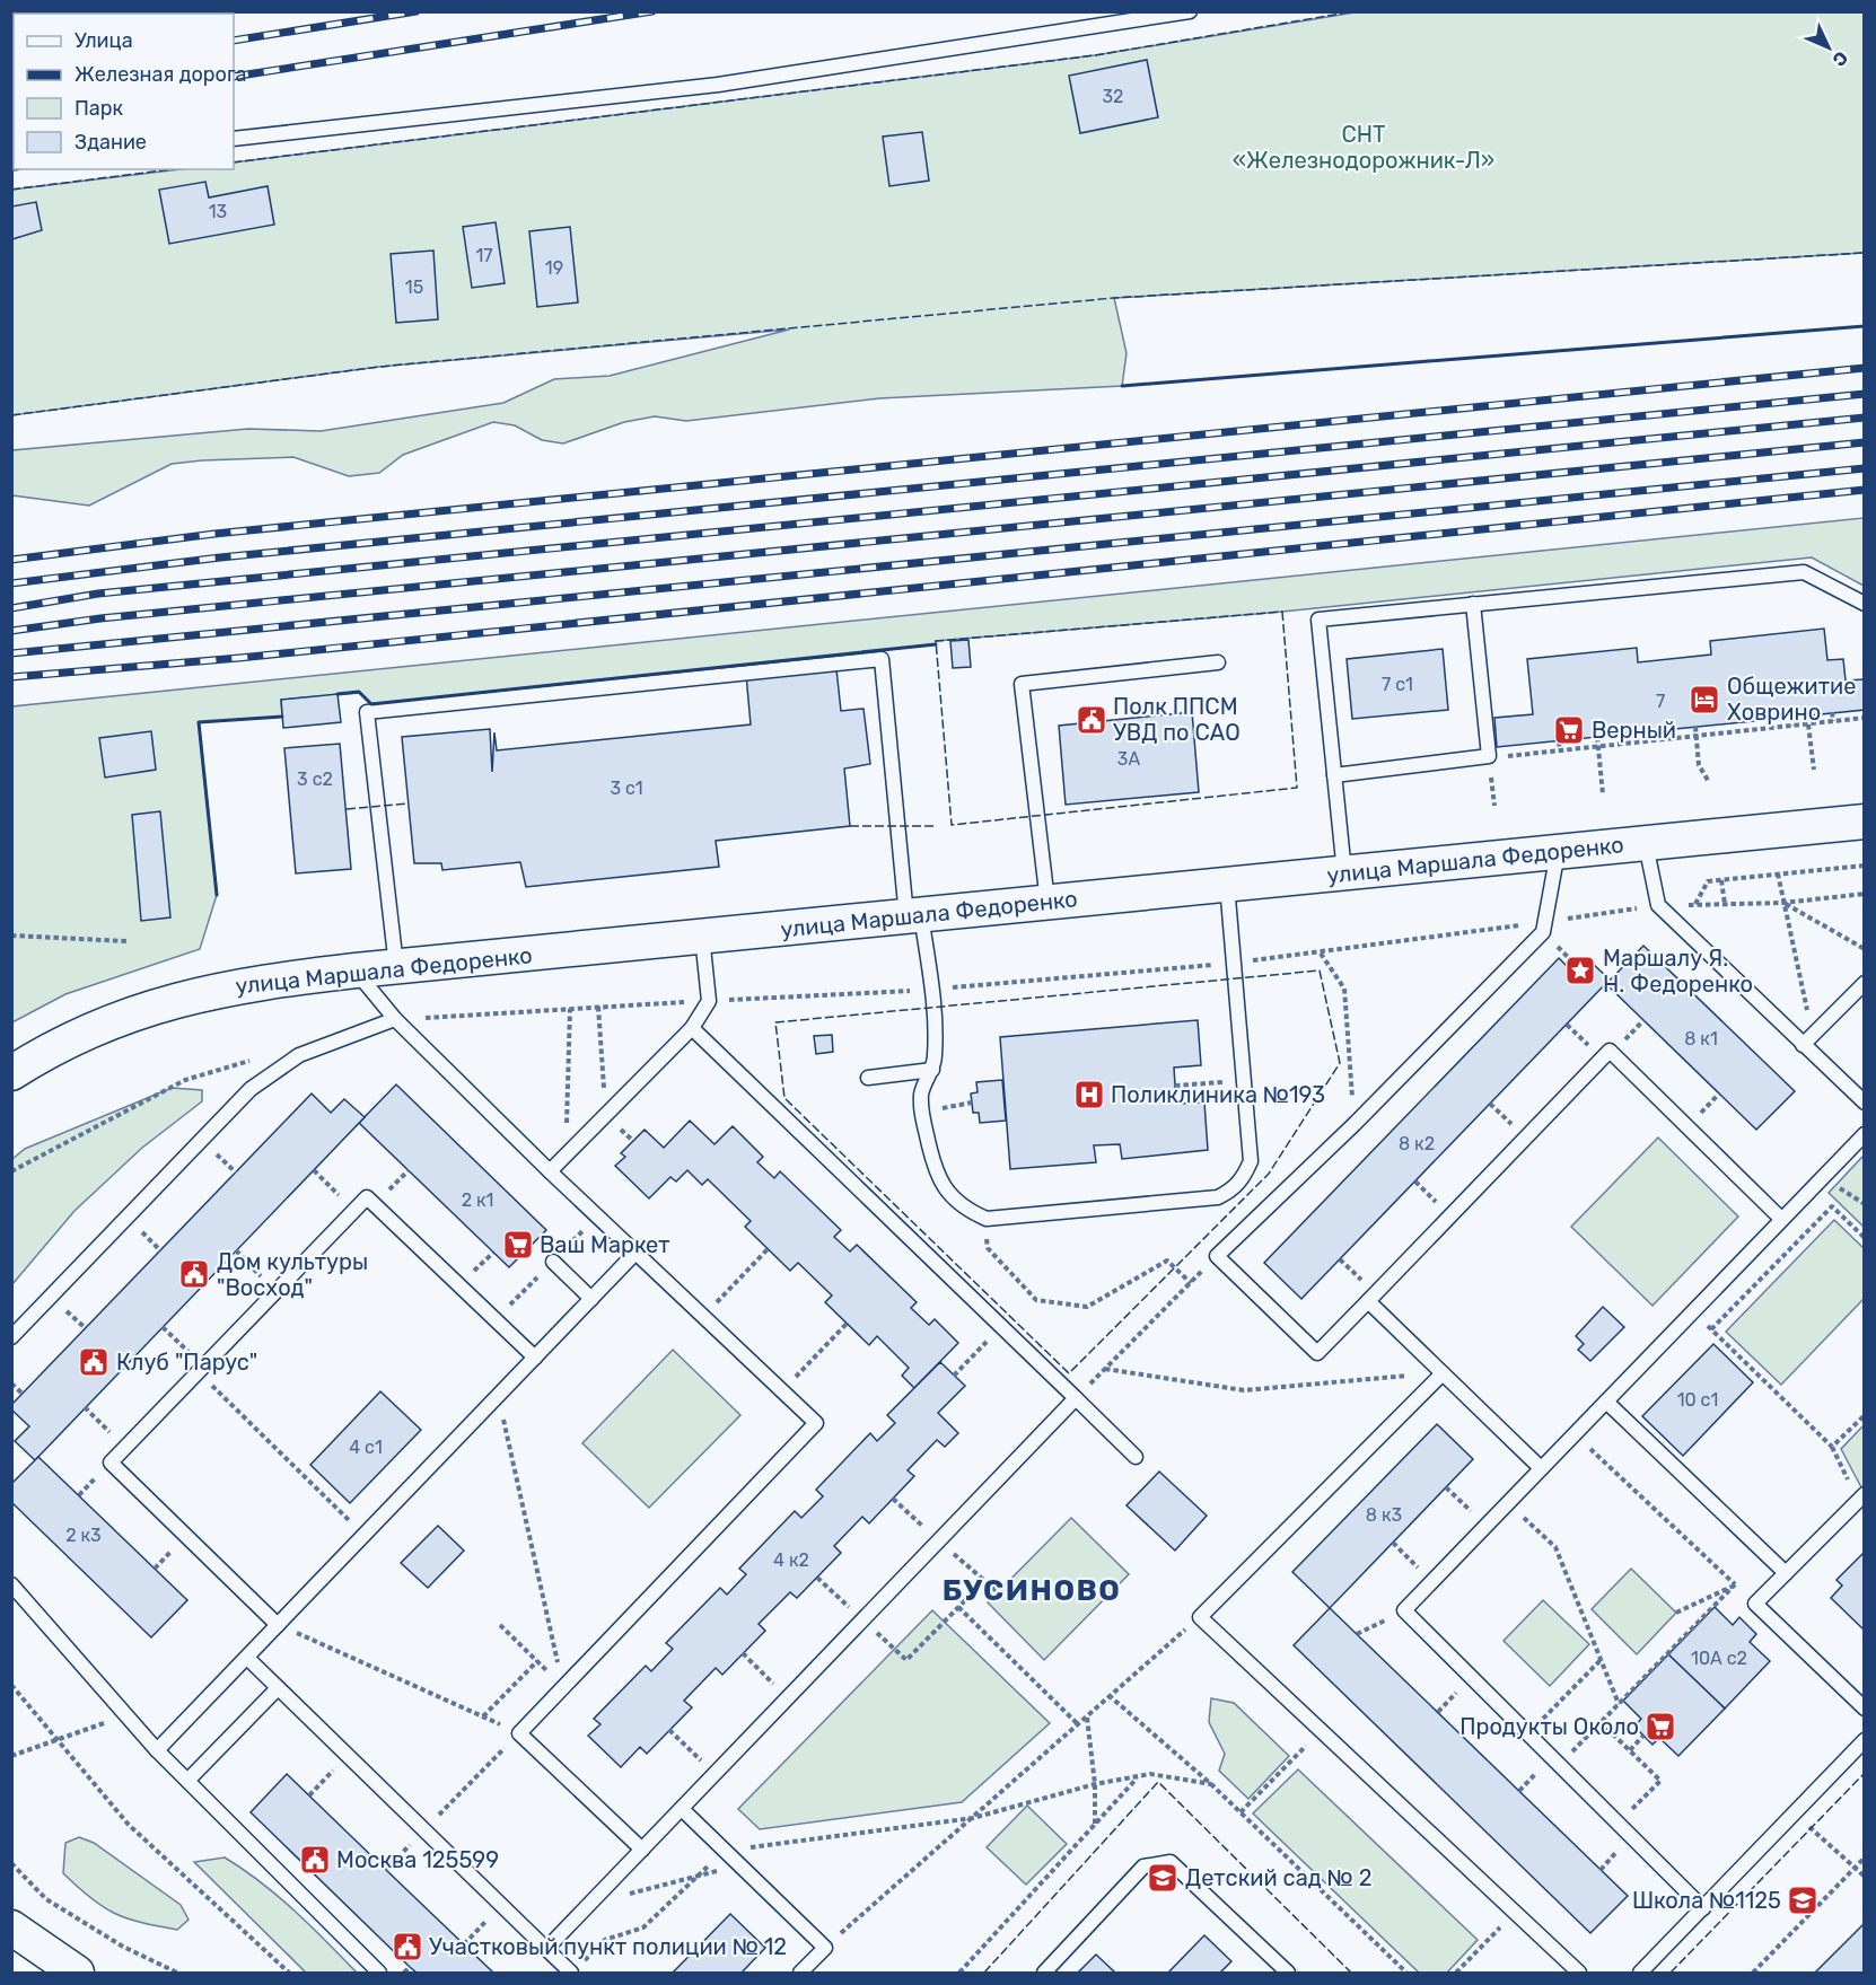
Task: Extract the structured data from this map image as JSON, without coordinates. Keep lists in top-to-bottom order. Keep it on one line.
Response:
{"streets":{"street":["улица Маршала Федоренко"]},"districts":["БУСИНОВО"],"parks":["СНТ «Железнодорожник-Л»"],"places":{"hotel":["Общежитие Ховрино"],"public building":["Полк ППСМ УВД по САО","Дом культуры \"Восход\"","Клуб \"Парус\"","Москва 125599","Участковый пункт полиции № 12"],"supermarket":["Верный","Ваш Маркет","Продукты Около"],"place":["Маршалу Я. Н. Федоренко"],"hospital":["Поликлиника №193"],"school or university":["Детский сад № 2","Школа №1125"]},"house_numbers":["32","13","17","19","15","7 с1","7","3А","3 с2","3 с1","8 к1","8 к2","2 к1","10 с1","4 с1","8 к3","2 к3","4 к2","10А с2"],"legend":["Улица","Железная дорога","Парк","Здание"],"north":"bottom right"}
